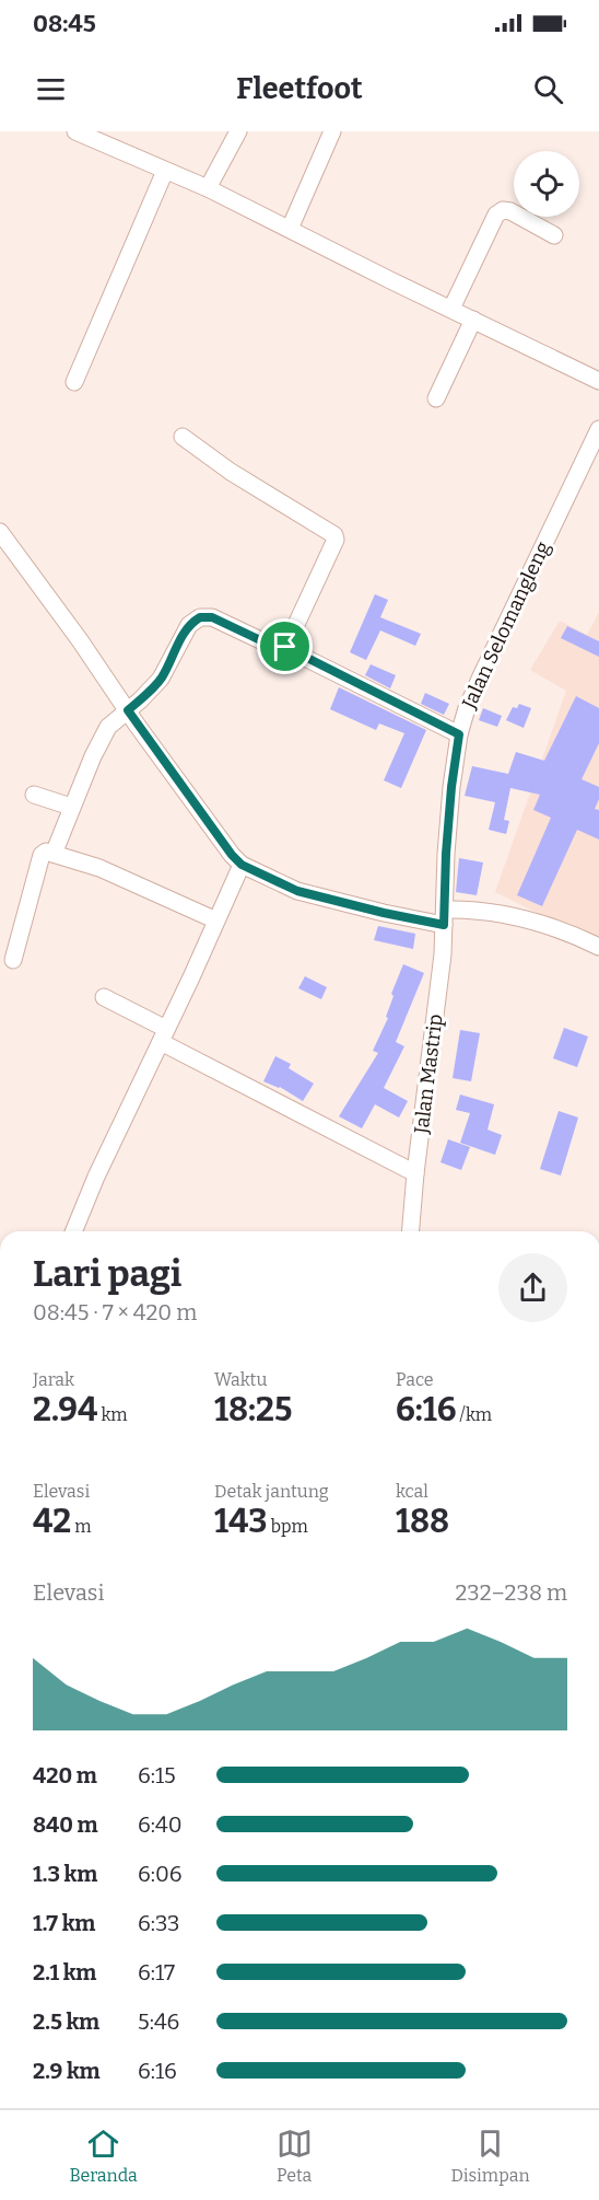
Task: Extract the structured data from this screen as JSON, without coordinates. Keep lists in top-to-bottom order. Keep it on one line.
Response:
{"streets":{"street":["Jalan Selomangleng","Jalan Mastrip"]},"crossings":[["Jalan Selomangleng","Jalan Mastrip"]],"page":{"status":"08:45","header":"Fleetfoot","heading":["Lari pagi","08:45 · 7 × 420 m"],"stats":[["Jarak","2.94 km"],["Waktu","18:25"],["Pace","6:16 /km"],["Elevasi","42 m"],["Detak jantung","143 bpm"],["kcal","188"]],"chart":["Elevasi","232–238 m"],"list":[{"name":"420 m","note":"6:15"},{"name":"840 m","note":"6:40"},{"name":"1.3 km","note":"6:06"},{"name":"1.7 km","note":"6:33"},{"name":"2.1 km","note":"6:17"},{"name":"2.5 km","note":"5:46"},{"name":"2.9 km","note":"6:16"}],"tabs":["Beranda","Peta","Disimpan"]}}
